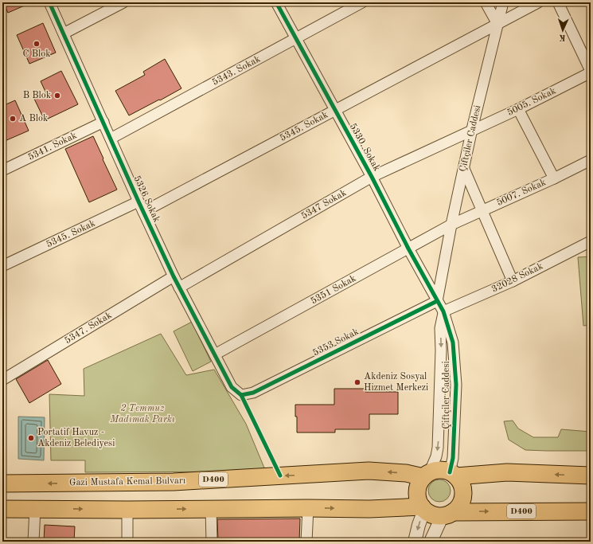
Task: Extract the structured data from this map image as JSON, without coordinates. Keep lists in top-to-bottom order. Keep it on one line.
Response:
{"streets":{"highway":["D400","Gazi Mustafa Kemal Bulvarı"],"street":["5343. Sokak","5005. Sokak","5345. Sokak","Çiftçiler Caddesi","5341. Sokak","5330. Sokak","5007. Sokak","5326 Sokak","5347 Sokak","32028 Sokak","5351 Sokak","5347. Sokak","5353 Sokak"]},"crossings":[["5343. Sokak","5330. Sokak"],["5343. Sokak","5326 Sokak"],["5005. Sokak","Çiftçiler Caddesi"],["5005. Sokak","5347 Sokak"],["5345. Sokak","Çiftçiler Caddesi"],["5345. Sokak","5330. Sokak"],["5345. Sokak","5326 Sokak"],["Çiftçiler Caddesi","5330. Sokak"],["Çiftçiler Caddesi","5007. Sokak"],["Çiftçiler Caddesi","5347 Sokak"],["Çiftçiler Caddesi","32028 Sokak"],["Çiftçiler Caddesi","5351 Sokak"],["Çiftçiler Caddesi","5353 Sokak"],["Çiftçiler Caddesi","D400"],["Çiftçiler Caddesi","Gazi Mustafa Kemal Bulvarı"],["5341. Sokak","5326 Sokak"],["5330. Sokak","5347 Sokak"],["5330. Sokak","5351 Sokak"],["5330. Sokak","5353 Sokak"],["5007. Sokak","5351 Sokak"],["5326 Sokak","5347 Sokak"],["5326 Sokak","5351 Sokak"],["5326 Sokak","5347. Sokak"],["5326 Sokak","5353 Sokak"],["D400","Gazi Mustafa Kemal Bulvarı"]],"parks":["2 Temmuz Madımak Parkı"],"places":["C Blok","B Blok","A Blok","Akdeniz Sosyal Hizmet Merkezi","Portatif Havuz - Akdeniz Belediyesi"],"north":"bottom"}
